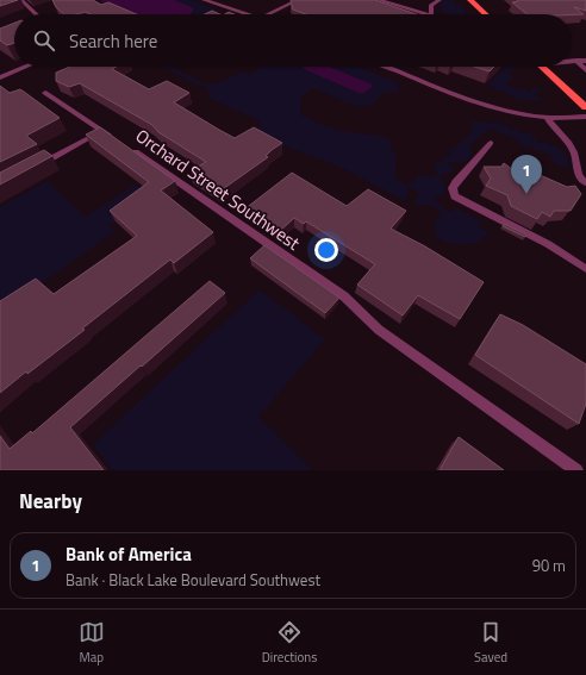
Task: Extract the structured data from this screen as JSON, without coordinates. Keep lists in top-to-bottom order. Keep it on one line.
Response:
{"streets":{"street":["Orchard Street Southwest"]},"page":{"search":"Search here","pins":"1","heading":"Nearby","list":[{"mark":"1","name":"Bank of America","note":"Bank · Black Lake Boulevard Southwest","value":"90 m"}],"nav":["Map","Directions","Saved"]}}
